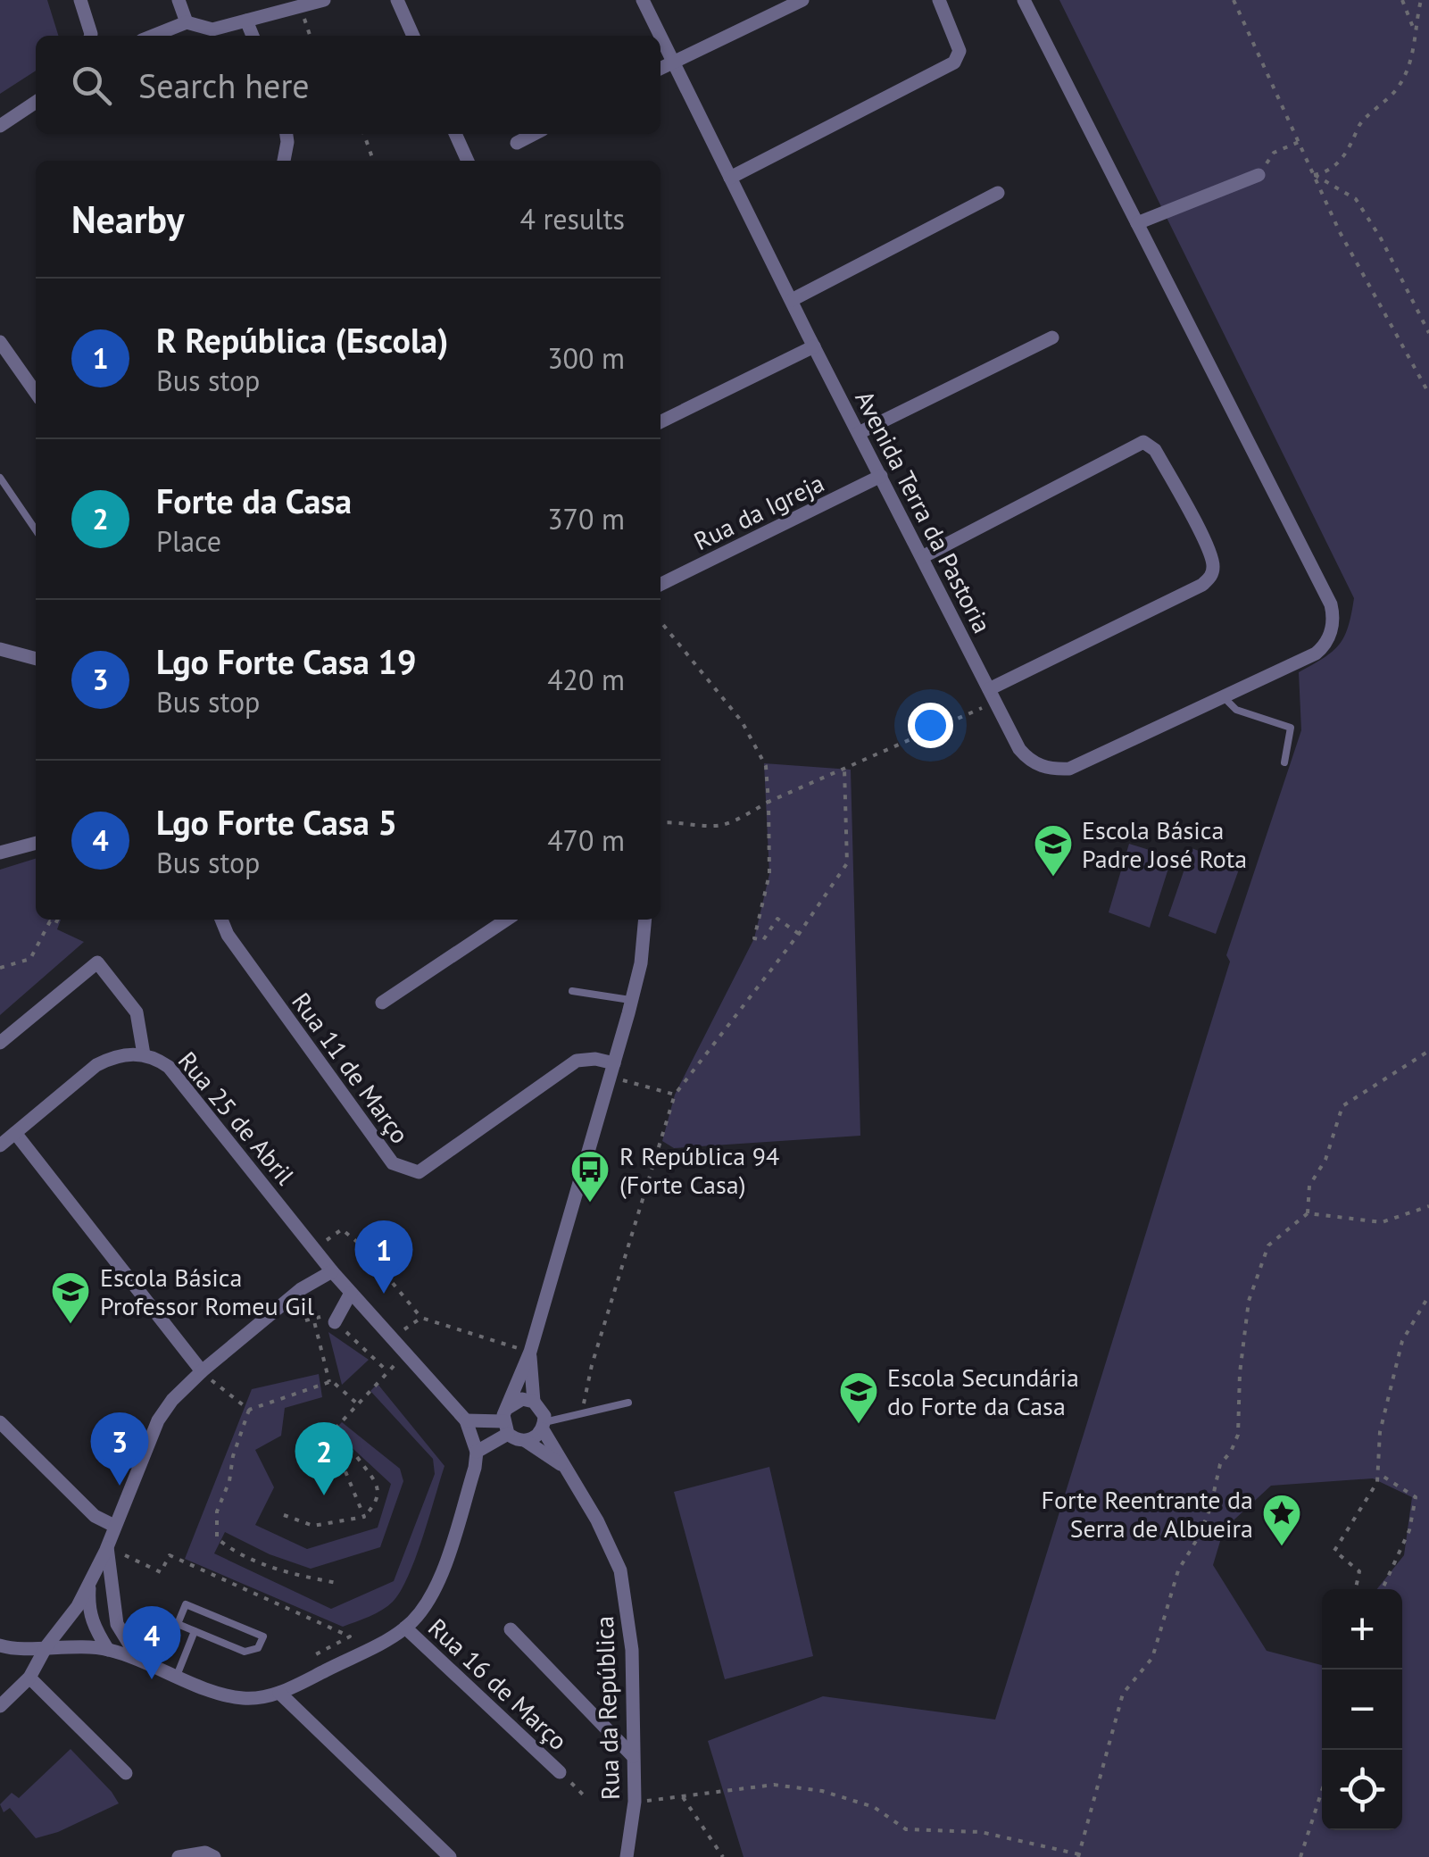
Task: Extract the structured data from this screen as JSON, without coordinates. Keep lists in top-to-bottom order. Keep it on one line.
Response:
{"streets":{"street":["Rua da Igreja","Avenida Terra da Pastoria","Rua 11 de Março","Rua 25 de Abril","Rua 16 de Março","Rua da República"]},"crossings":[["Rua da Igreja","Avenida Terra da Pastoria"]],"places":{"school or university":["Escola Básica Padre José Rota","Escola Básica Professor Romeu Gil","Escola Secundária do Forte da Casa"],"bus stop":["R República 94 (Forte Casa)"],"place":["Forte Reentrante da Serra de Albueira"]},"page":{"search":"Search here","heading":["Nearby","4 results"],"list":[{"mark":"1","name":"R República (Escola)","note":"Bus stop","value":"300 m"},{"mark":"2","name":"Forte da Casa","note":"Place","value":"370 m"},{"mark":"3","name":"Lgo Forte Casa 19","note":"Bus stop","value":"420 m"},{"mark":"4","name":"Lgo Forte Casa 5","note":"Bus stop","value":"470 m"}],"pins":["1","3","2","4"],"map_buttons":["+","−"]}}
